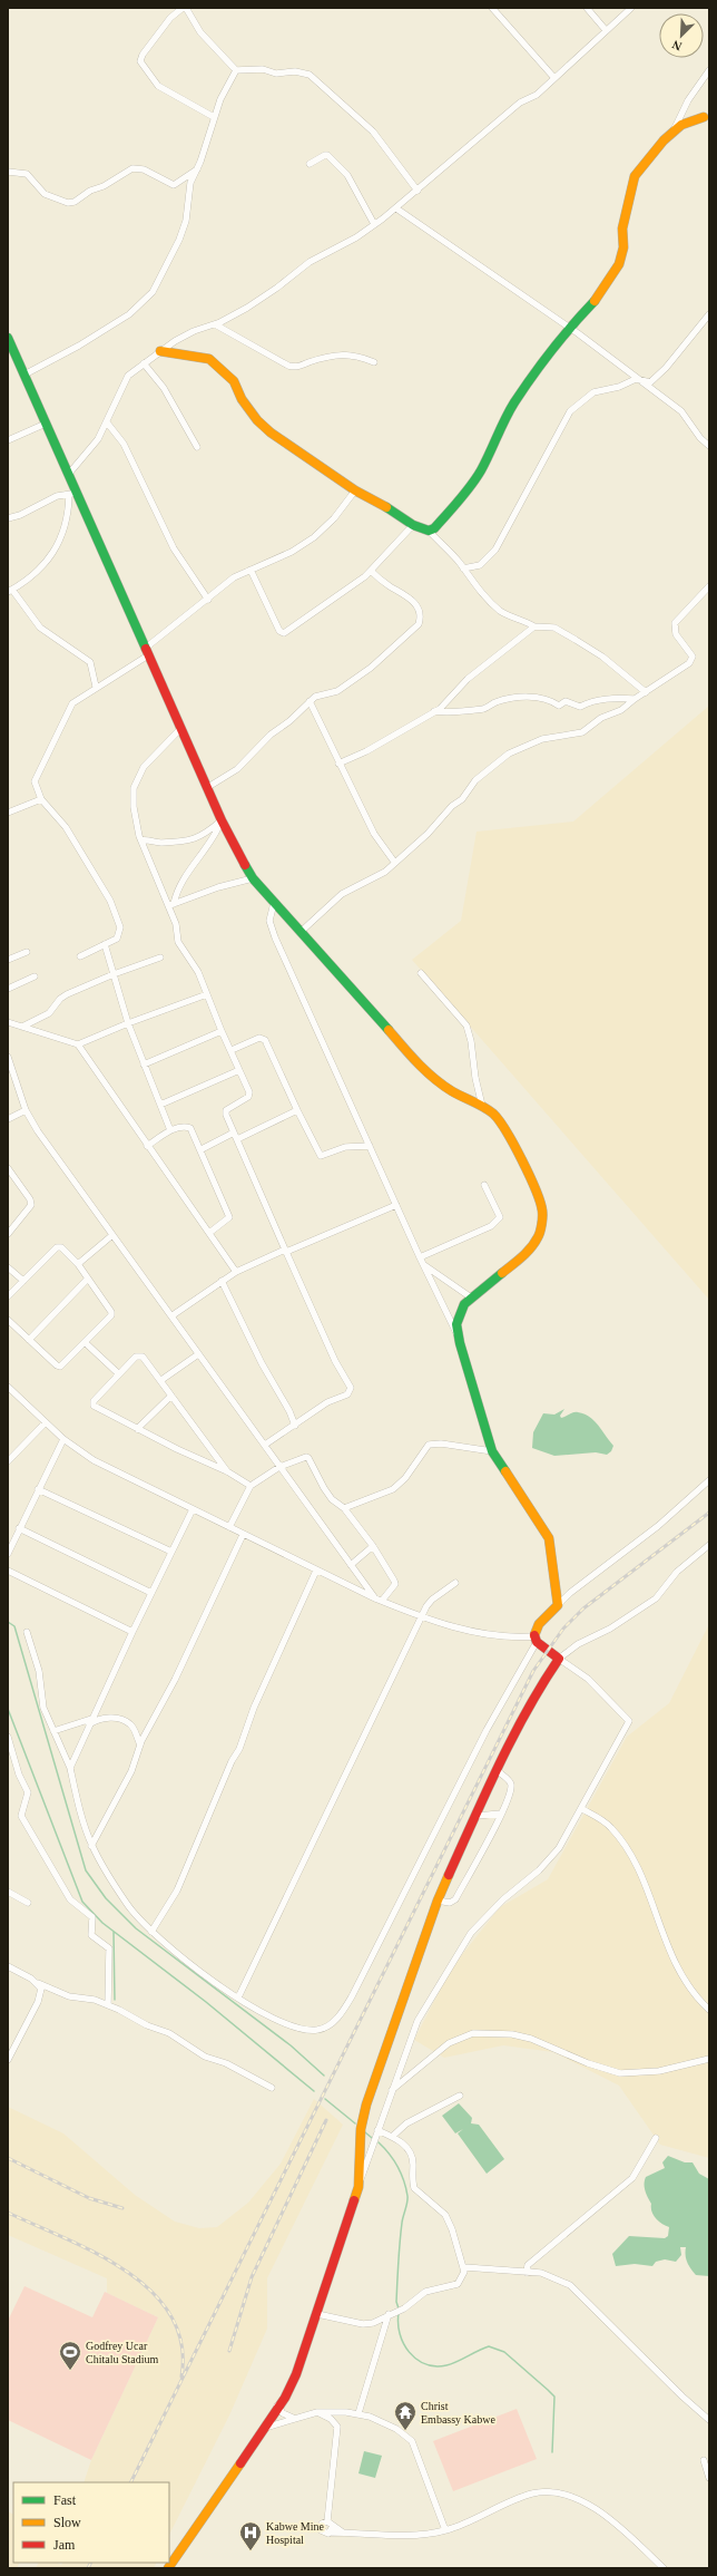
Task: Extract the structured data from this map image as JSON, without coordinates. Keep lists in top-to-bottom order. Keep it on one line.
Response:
{"places":{"sports":["Godfrey Ucar Chitalu Stadium"],"temple":["Christ Embassy Kabwe"],"hospital":["Kabwe Mine Hospital"]},"legend":["Fast","Slow","Jam"],"north":"bottom left"}
